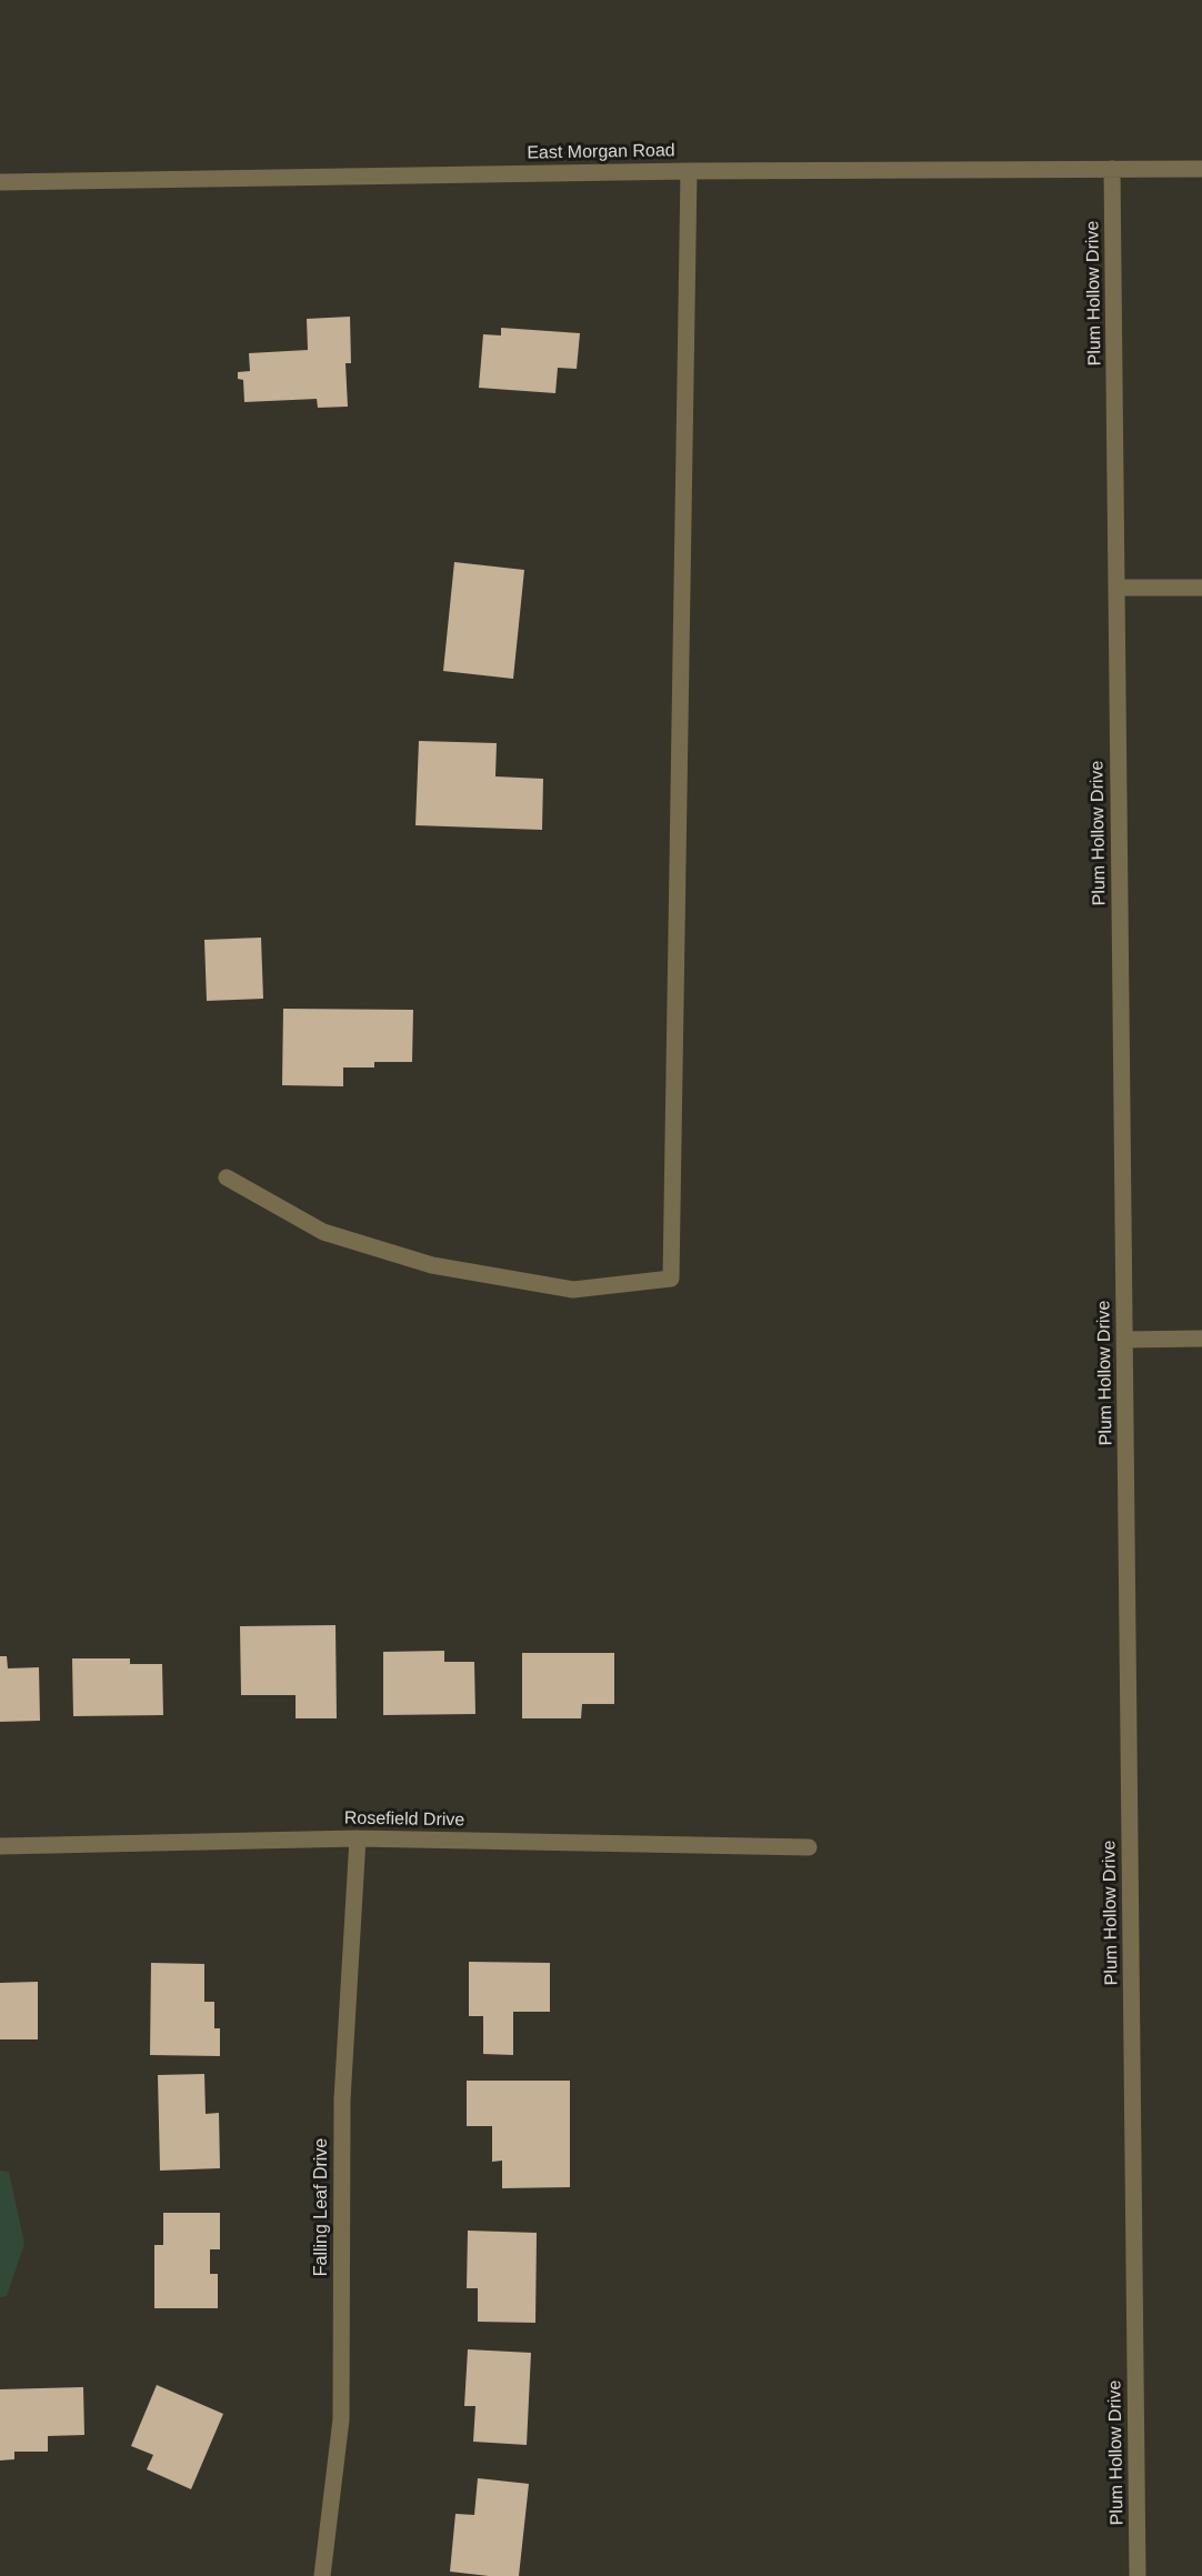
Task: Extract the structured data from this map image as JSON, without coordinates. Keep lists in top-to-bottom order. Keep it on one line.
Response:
{"streets":{"street":["East Morgan Road","Plum Hollow Drive","Rosefield Drive","Falling Leaf Drive"]},"crossings":[["East Morgan Road","Plum Hollow Drive"],["Rosefield Drive","Falling Leaf Drive"]]}
